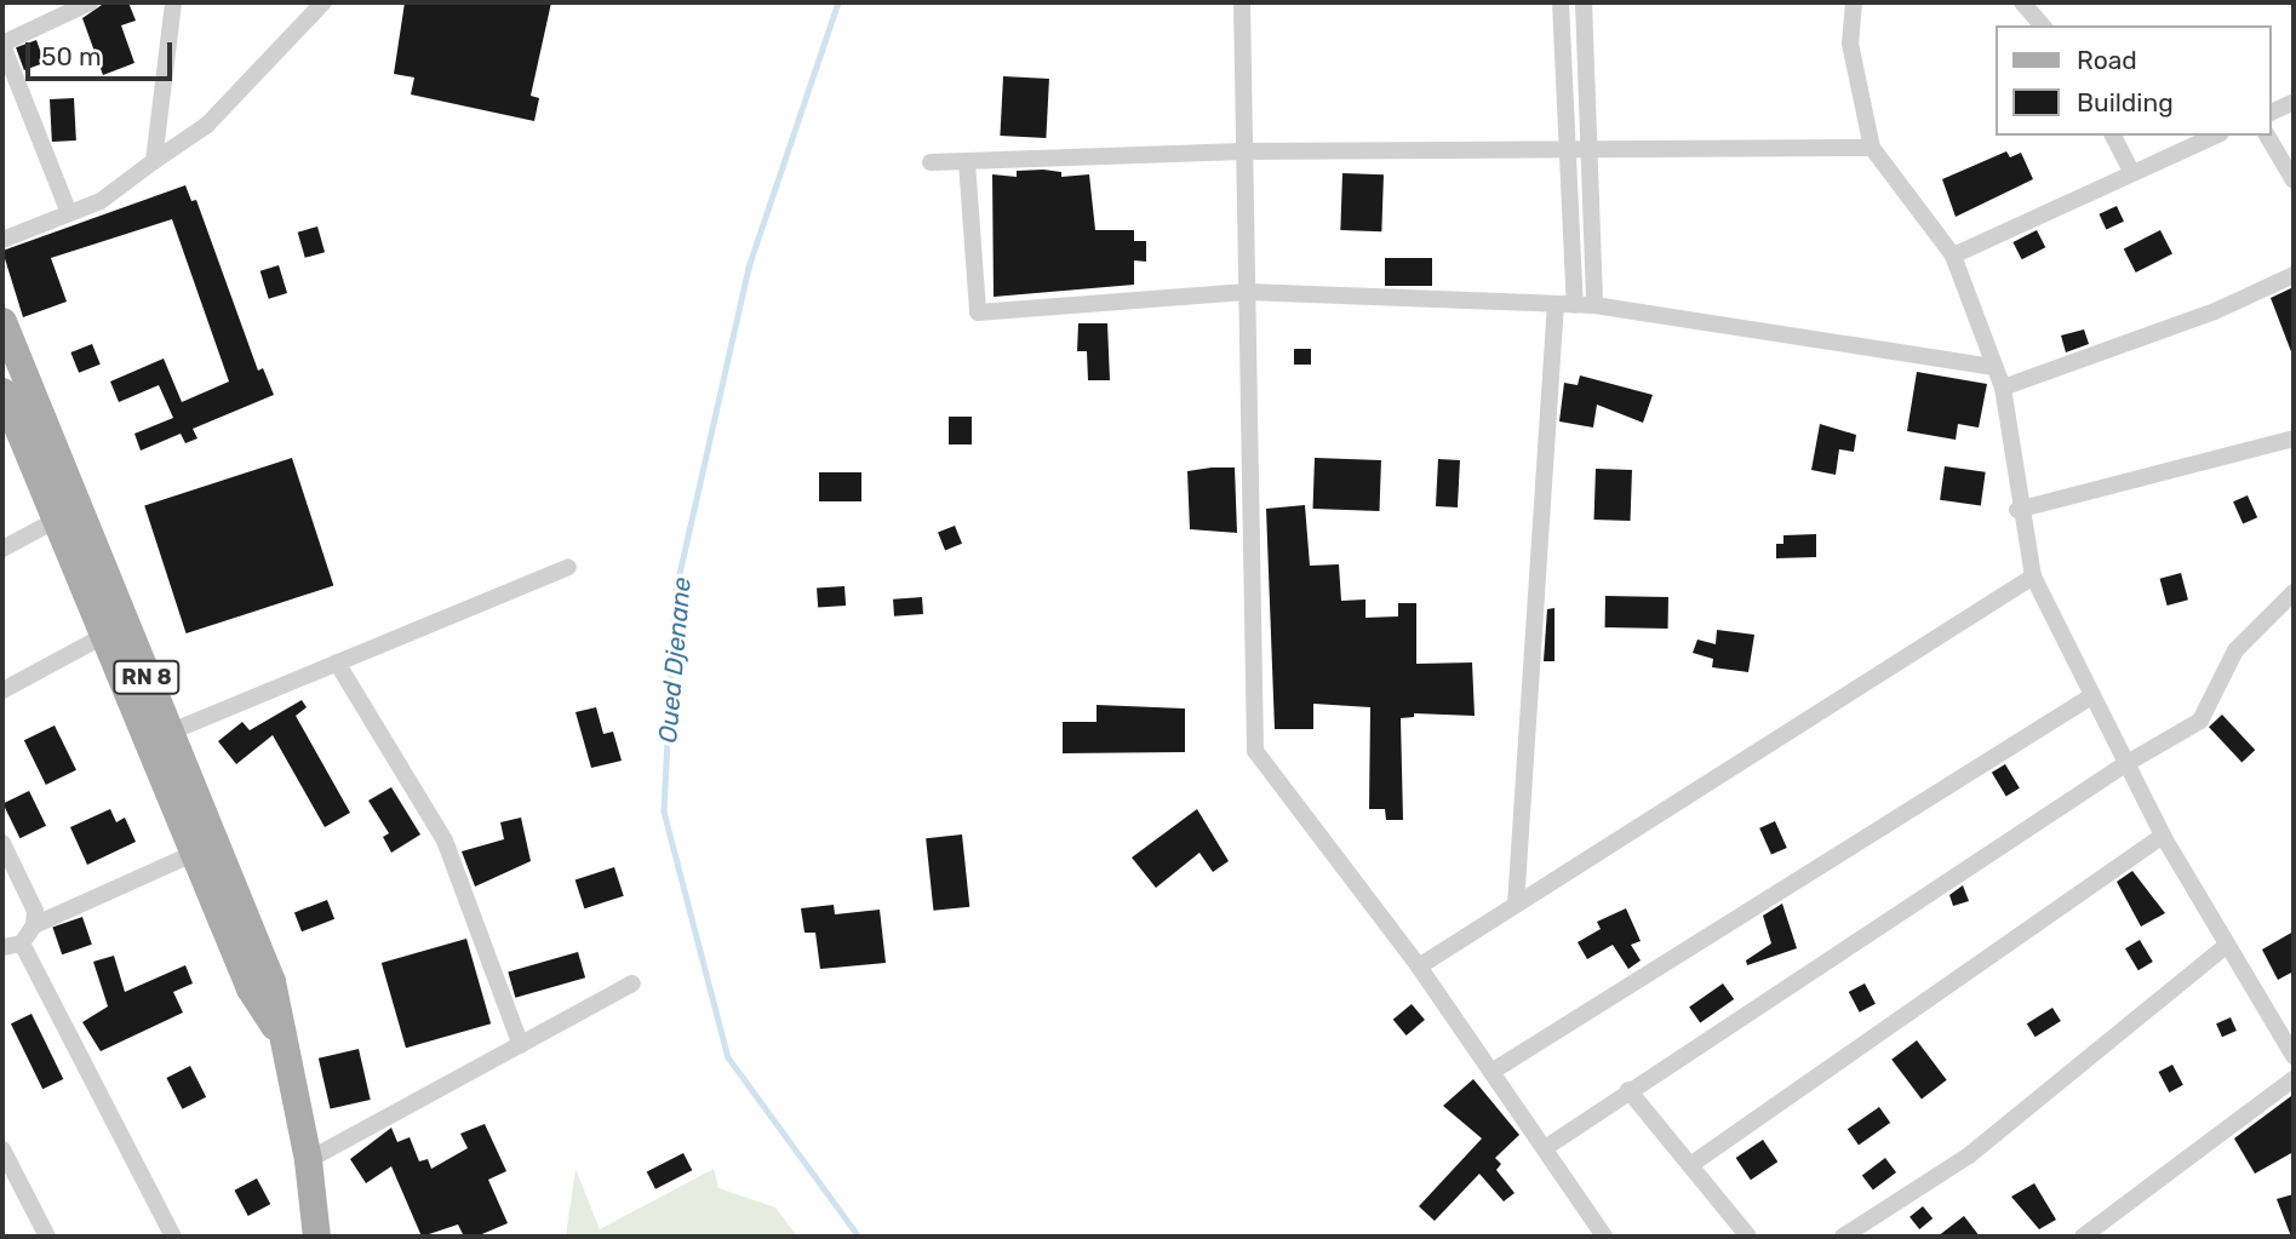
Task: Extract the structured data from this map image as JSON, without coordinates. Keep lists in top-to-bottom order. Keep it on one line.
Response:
{"streets":{"main road":["RN 8"]},"water":["Oued Djenane"],"legend":["Road","Building"],"scale_bar":"50 m"}
